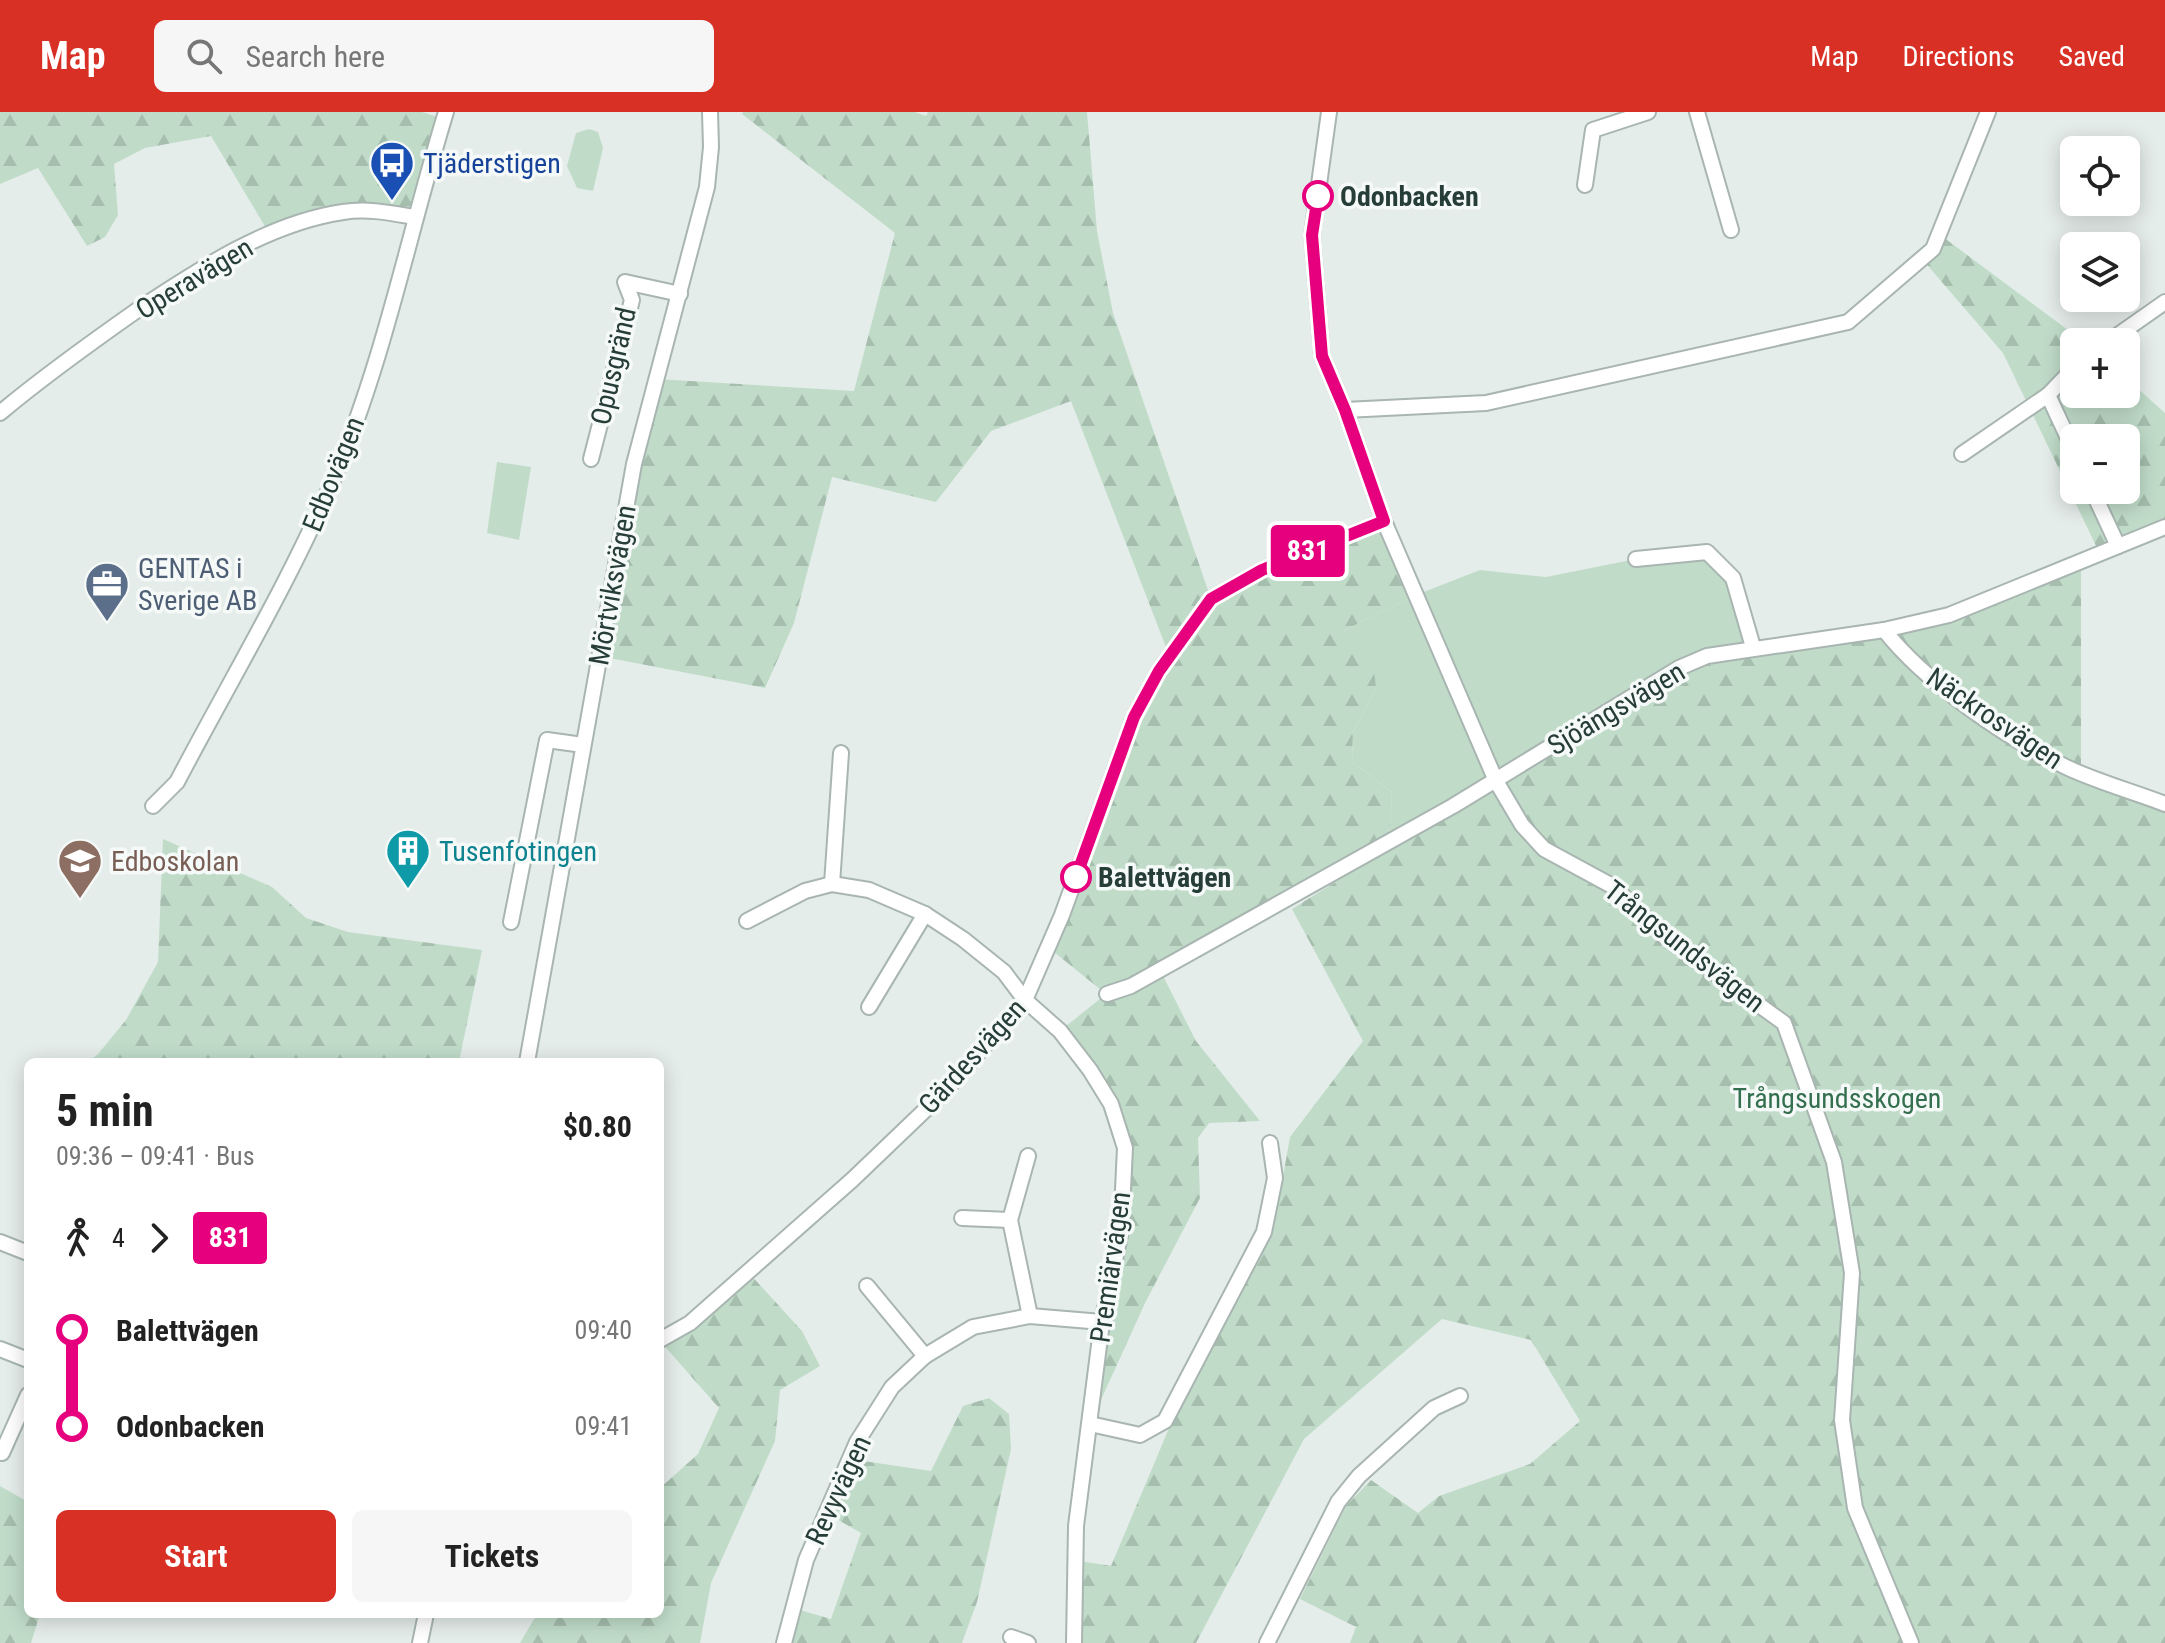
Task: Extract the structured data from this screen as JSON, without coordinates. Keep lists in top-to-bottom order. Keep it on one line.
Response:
{"streets":{"street":["Operavägen","Opusgränd","Edbovägen","Mörtviksvägen","Sjöängsvägen","Näckrosvägen","Trångsundsvägen","Gärdesvägen","Premiärvägen","Revyvägen"]},"crossings":[["Operavägen","Edbovägen"],["Opusgränd","Mörtviksvägen"],["Sjöängsvägen","Näckrosvägen"],["Sjöängsvägen","Trångsundsvägen"],["Trångsundsvägen","Gärdesvägen"],["Gärdesvägen","Premiärvägen"],["Premiärvägen","Revyvägen"]],"parks":["Trångsundsskogen"],"places":{"other":["Odonbacken","Balettvägen"],"bus stop":["Tjäderstigen"],"office":["GENTAS i Sverige AB"],"building":["Tusenfotingen"],"school or university":["Edboskolan"]},"lines":["bus line 831"],"page":{"header":"Map","search":"Search here","nav":["Map","Directions","Saved"],"on_map":"831","map_buttons":["+","−"],"heading":["5 min","09:36 – 09:41 · Bus","$0.80"],"legs":["4","831"],"list":[{"name":"Balettvägen","value":"09:40"},{"name":"Odonbacken","value":"09:41"}],"buttons":["Start","Tickets"]}}
